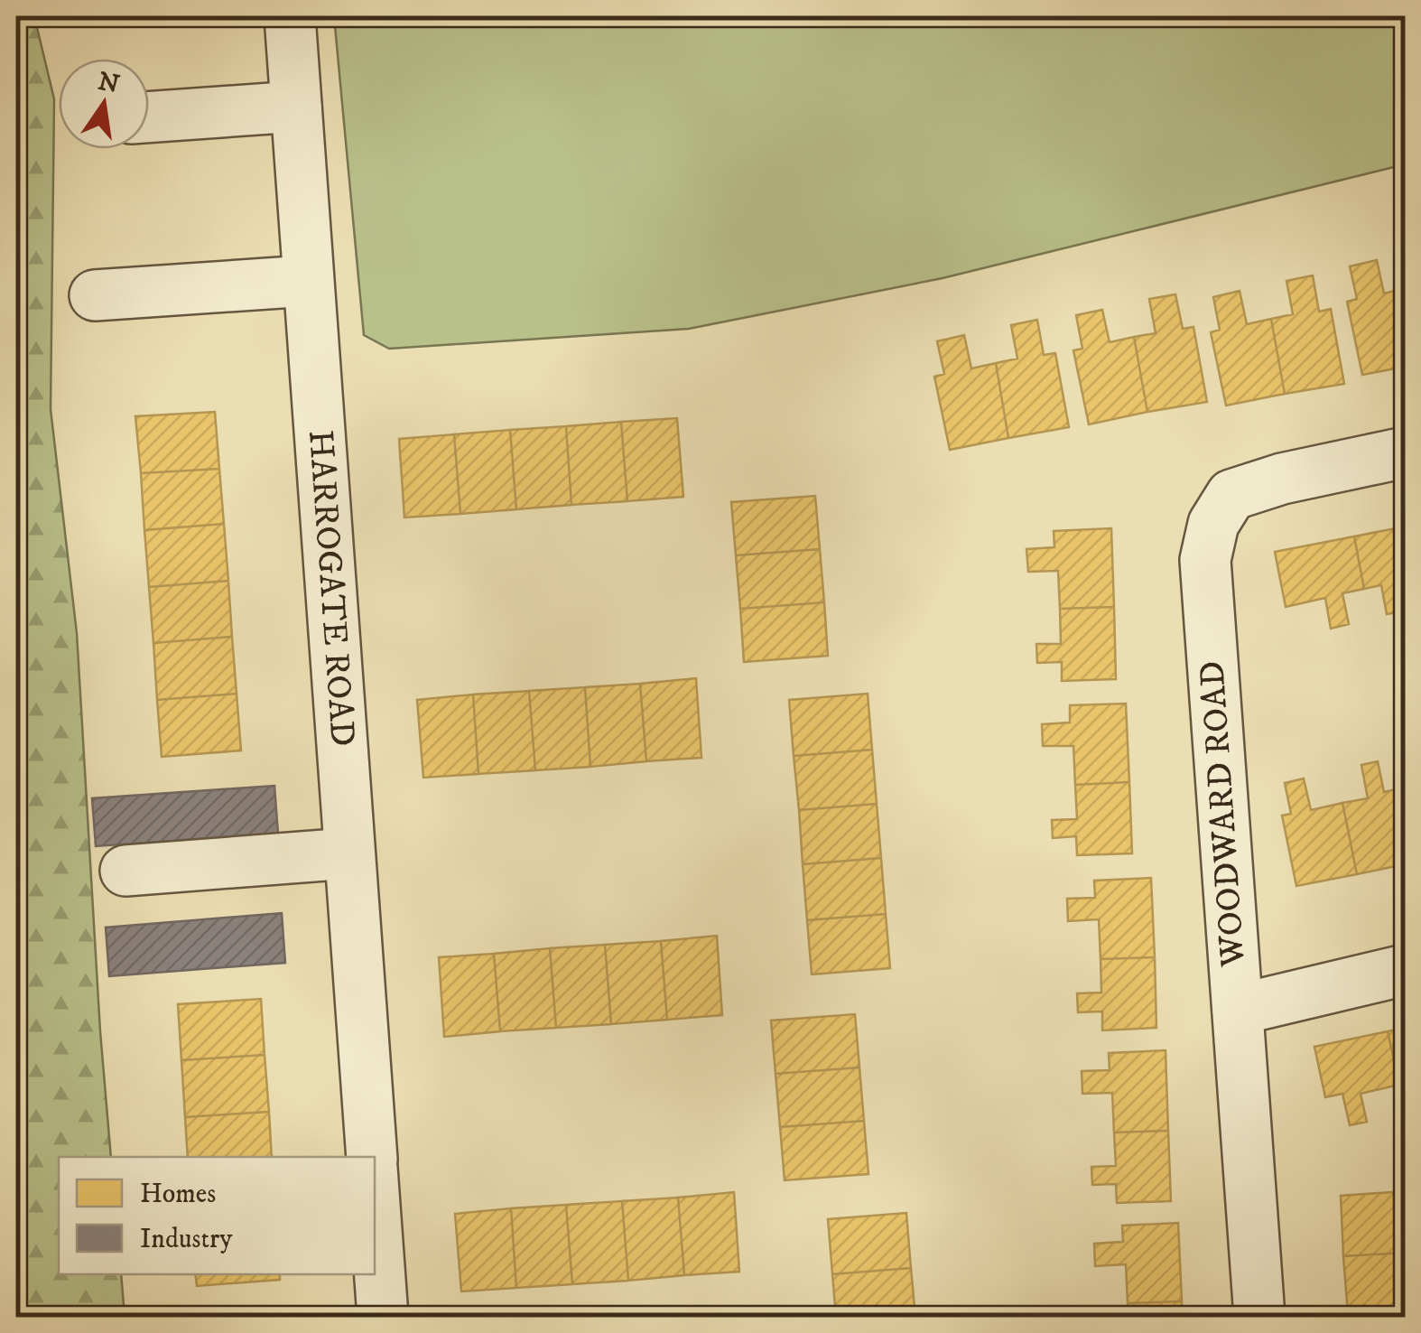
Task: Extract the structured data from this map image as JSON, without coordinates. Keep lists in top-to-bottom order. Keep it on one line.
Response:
{"streets":{"street":["HARROGATE ROAD","WOODWARD ROAD"]},"legend":["Homes","Industry"],"north":"top"}
